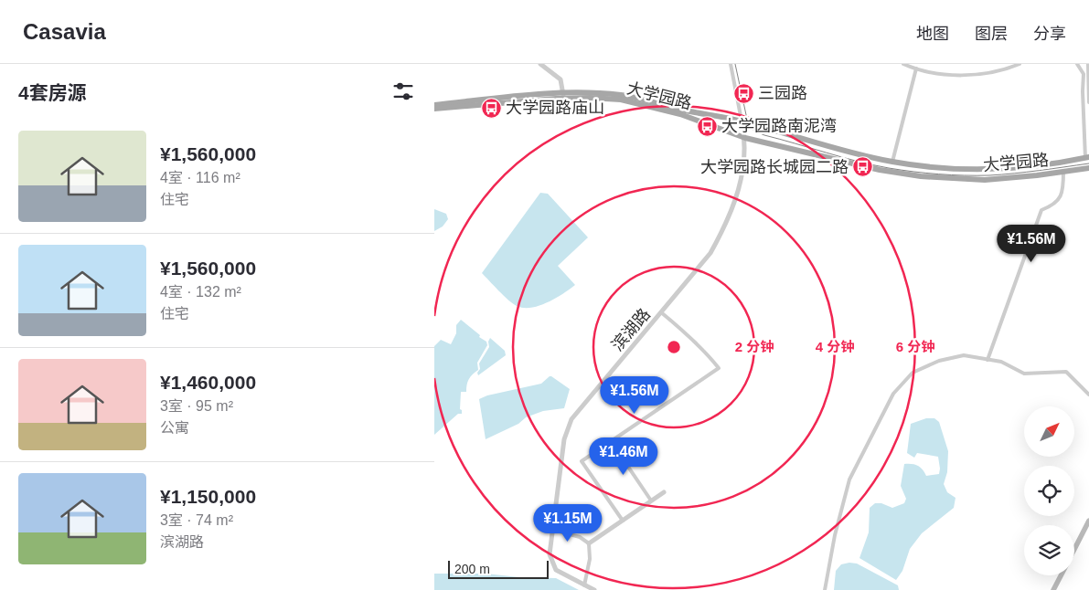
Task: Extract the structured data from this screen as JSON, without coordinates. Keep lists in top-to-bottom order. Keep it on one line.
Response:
{"streets":{"main road":["大学园路"],"street":["滨湖路"]},"crossings":[["大学园路","滨湖路"]],"places":{"bus stop":["三园路","大学园路庙山","大学园路南泥湾","大学园路长城园二路"]},"scale_bar":"200 m","north":"top right","page":{"header":"Casavia","nav":["地图","图层","分享"],"heading":"4套房源","list":[{"name":"¥1,560,000","note":"4室 · 116 m² · 住宅"},{"name":"¥1,560,000","note":"4室 · 132 m² · 住宅"},{"name":"¥1,460,000","note":"3室 · 95 m² · 公寓"},{"name":"¥1,150,000","note":"3室 · 74 m² · 滨湖路"}],"price":["¥1.56M","¥1.56M","¥1.46M","¥1.15M"],"scale":"200 m"},"rings":["2 分钟","4 分钟","6 分钟"]}
